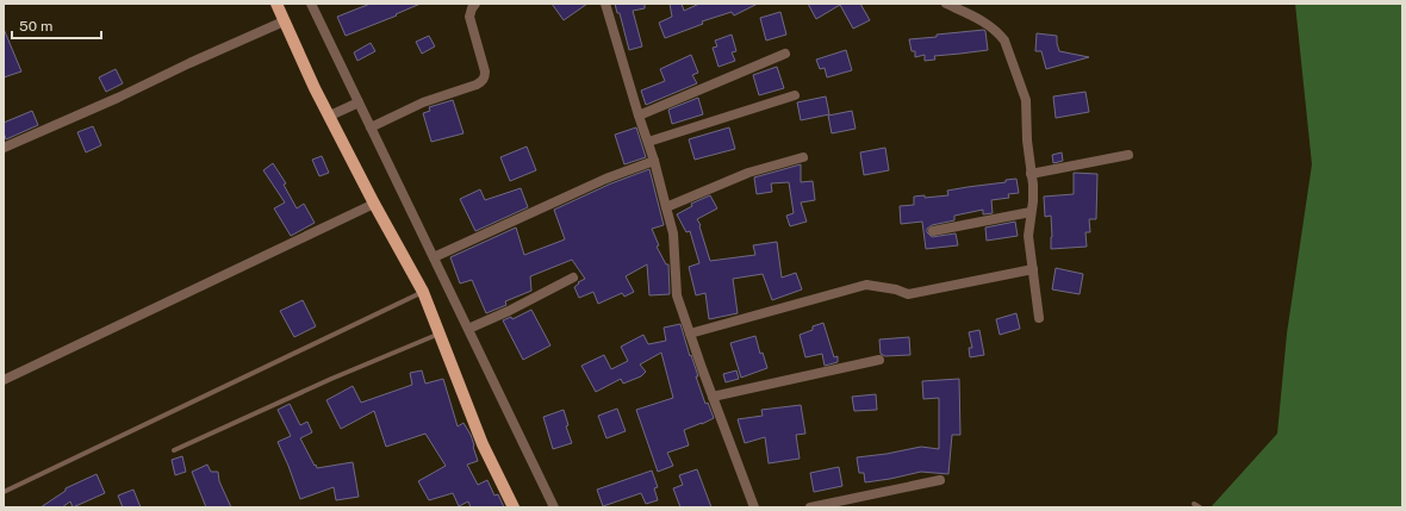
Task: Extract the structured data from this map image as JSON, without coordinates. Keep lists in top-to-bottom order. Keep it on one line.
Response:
{"scale_bar":"50 m"}
